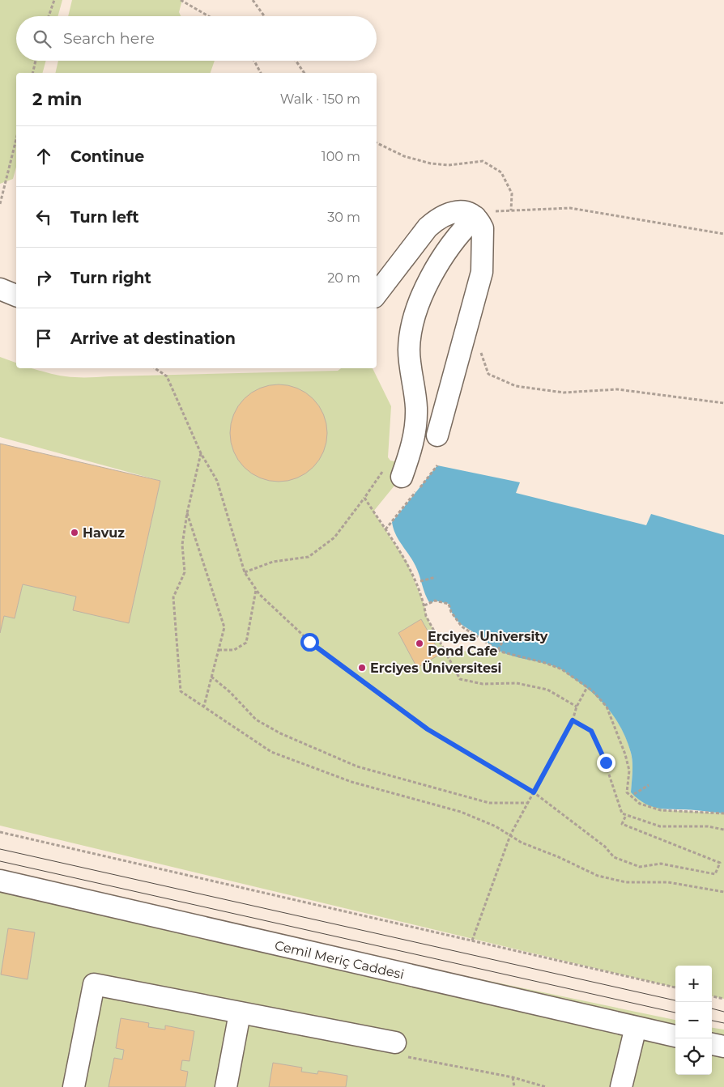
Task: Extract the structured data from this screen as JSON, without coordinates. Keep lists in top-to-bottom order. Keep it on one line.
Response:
{"streets":{"street":["Cemil Meriç Caddesi"]},"places":["Havuz","Erciyes University Pond Cafe","Erciyes Üniversitesi"],"page":{"search":"Search here","heading":["2 min","Walk · 150 m"],"list":[["Continue","100 m"],["Turn left","30 m"],["Turn right","20 m"],"Arrive at destination"],"map_buttons":["+","−"]}}
